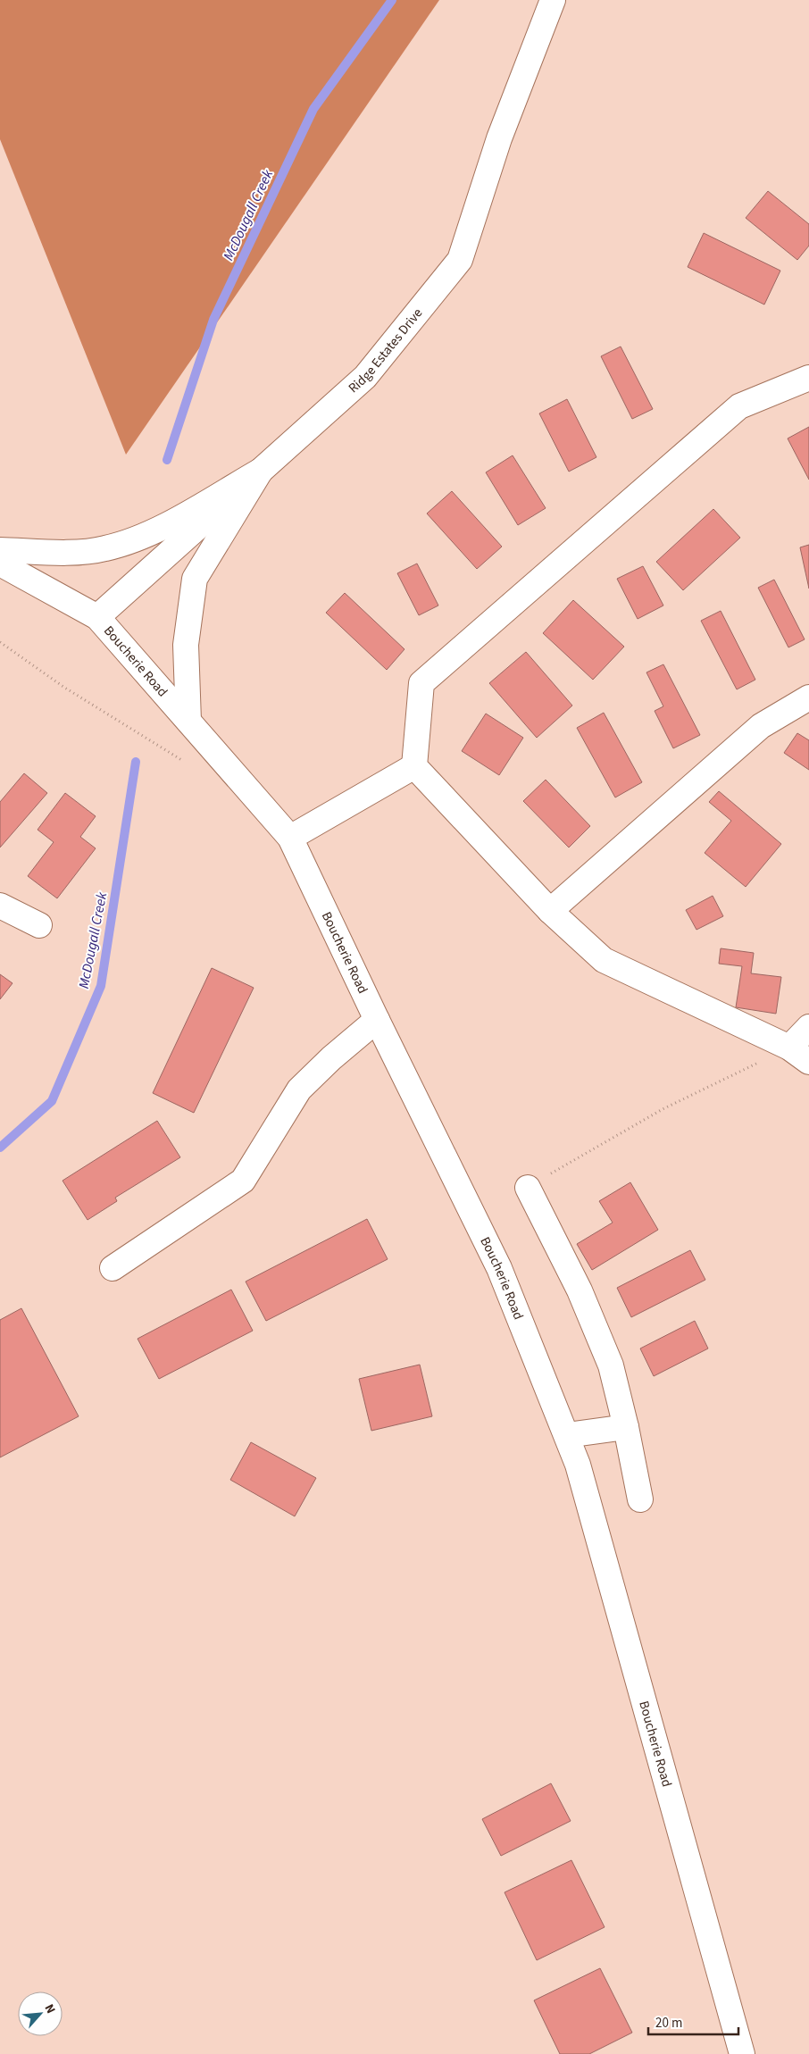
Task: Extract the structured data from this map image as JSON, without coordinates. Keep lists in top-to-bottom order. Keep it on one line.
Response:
{"streets":{"street":["Ridge Estates Drive","Boucherie Road"]},"crossings":[["Ridge Estates Drive","Boucherie Road"]],"water":["McDougall Creek"],"scale_bar":"20 m","north":"top right"}
